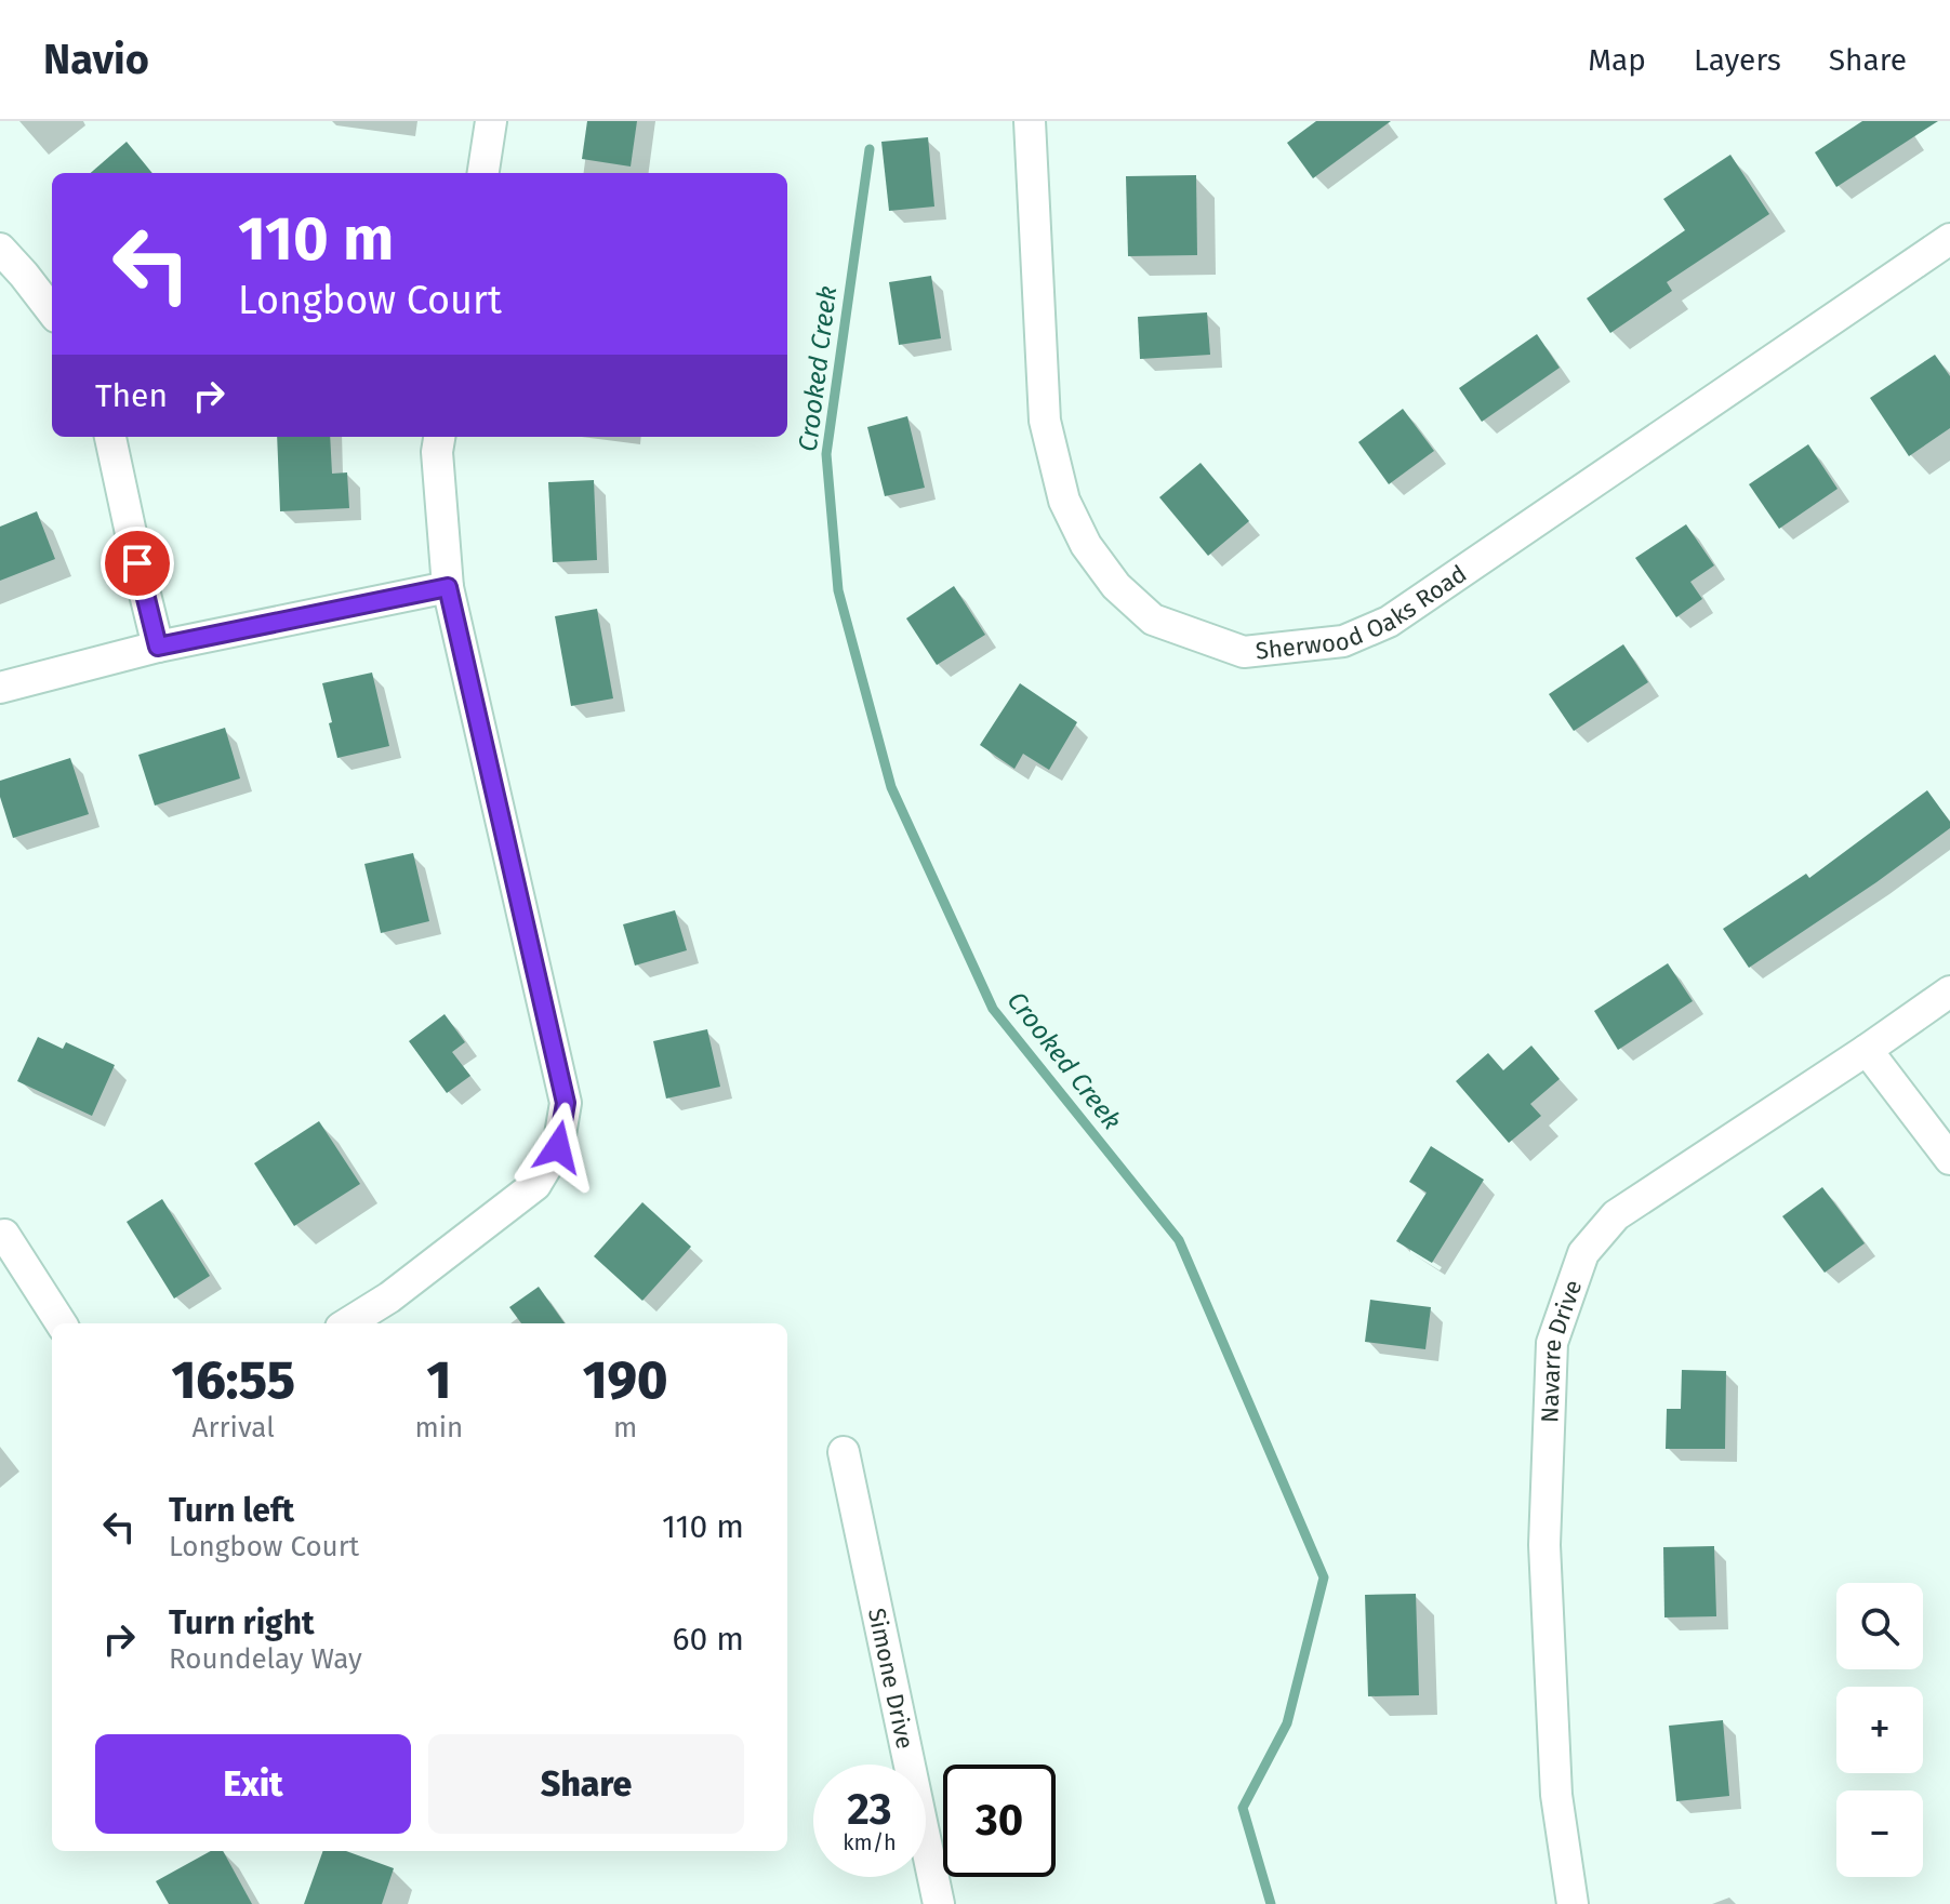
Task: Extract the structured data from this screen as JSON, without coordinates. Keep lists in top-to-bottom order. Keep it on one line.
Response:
{"streets":{"street":["Sherwood Oaks Road","Navarre Drive","Simone Drive"]},"water":["Crooked Creek"],"page":{"header":"Navio","nav":["Map","Layers","Share"],"turn":["110 m","Longbow Court"],"then":"Then","eta":["16:55","Arrival","1","min","190","m"],"list":[{"name":"Turn left","note":"Longbow Court","value":"110 m"},{"name":"Turn right","note":"Roundelay Way","value":"60 m"}],"map_buttons":["+","−"],"buttons":["Exit","Share"],"speed":"23 km/h","limit":"30"}}
